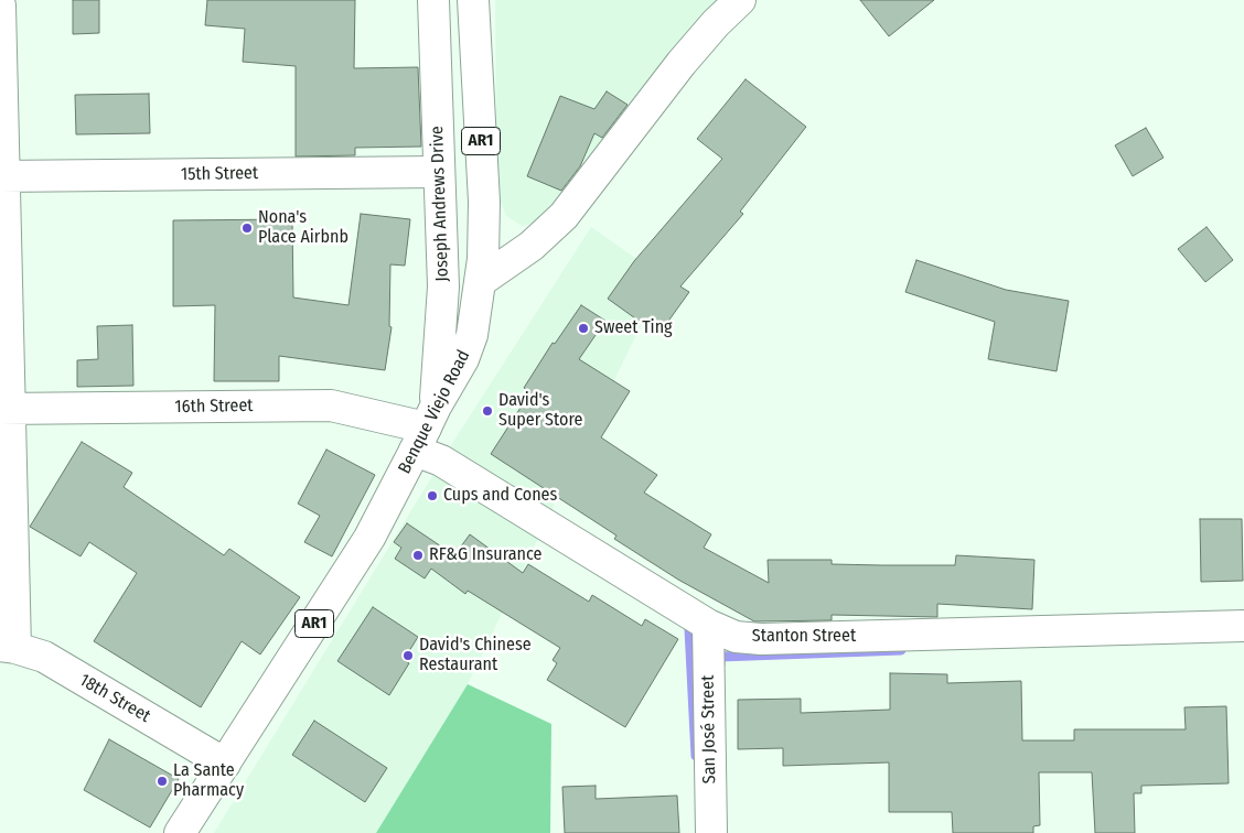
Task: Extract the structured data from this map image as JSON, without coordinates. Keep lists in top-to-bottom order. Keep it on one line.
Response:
{"streets":{"main road":["AR1","15th Street","Joseph Andrews Drive","16th Street","Benque Viejo Road","Stanton Street","18th Street","San José Street"]},"crossings":[["AR1","Benque Viejo Road"],["15th Street","Joseph Andrews Drive"],["Joseph Andrews Drive","16th Street"],["Joseph Andrews Drive","Benque Viejo Road"],["Joseph Andrews Drive","Stanton Street"],["16th Street","Benque Viejo Road"],["16th Street","Stanton Street"],["Benque Viejo Road","Stanton Street"],["Benque Viejo Road","18th Street"],["Stanton Street","San José Street"]],"places":["Nona's Place Airbnb","Sweet Ting","David's Super Store","Cups and Cones","RF&G Insurance","David's Chinese Restaurant","La Sante Pharmacy"]}
